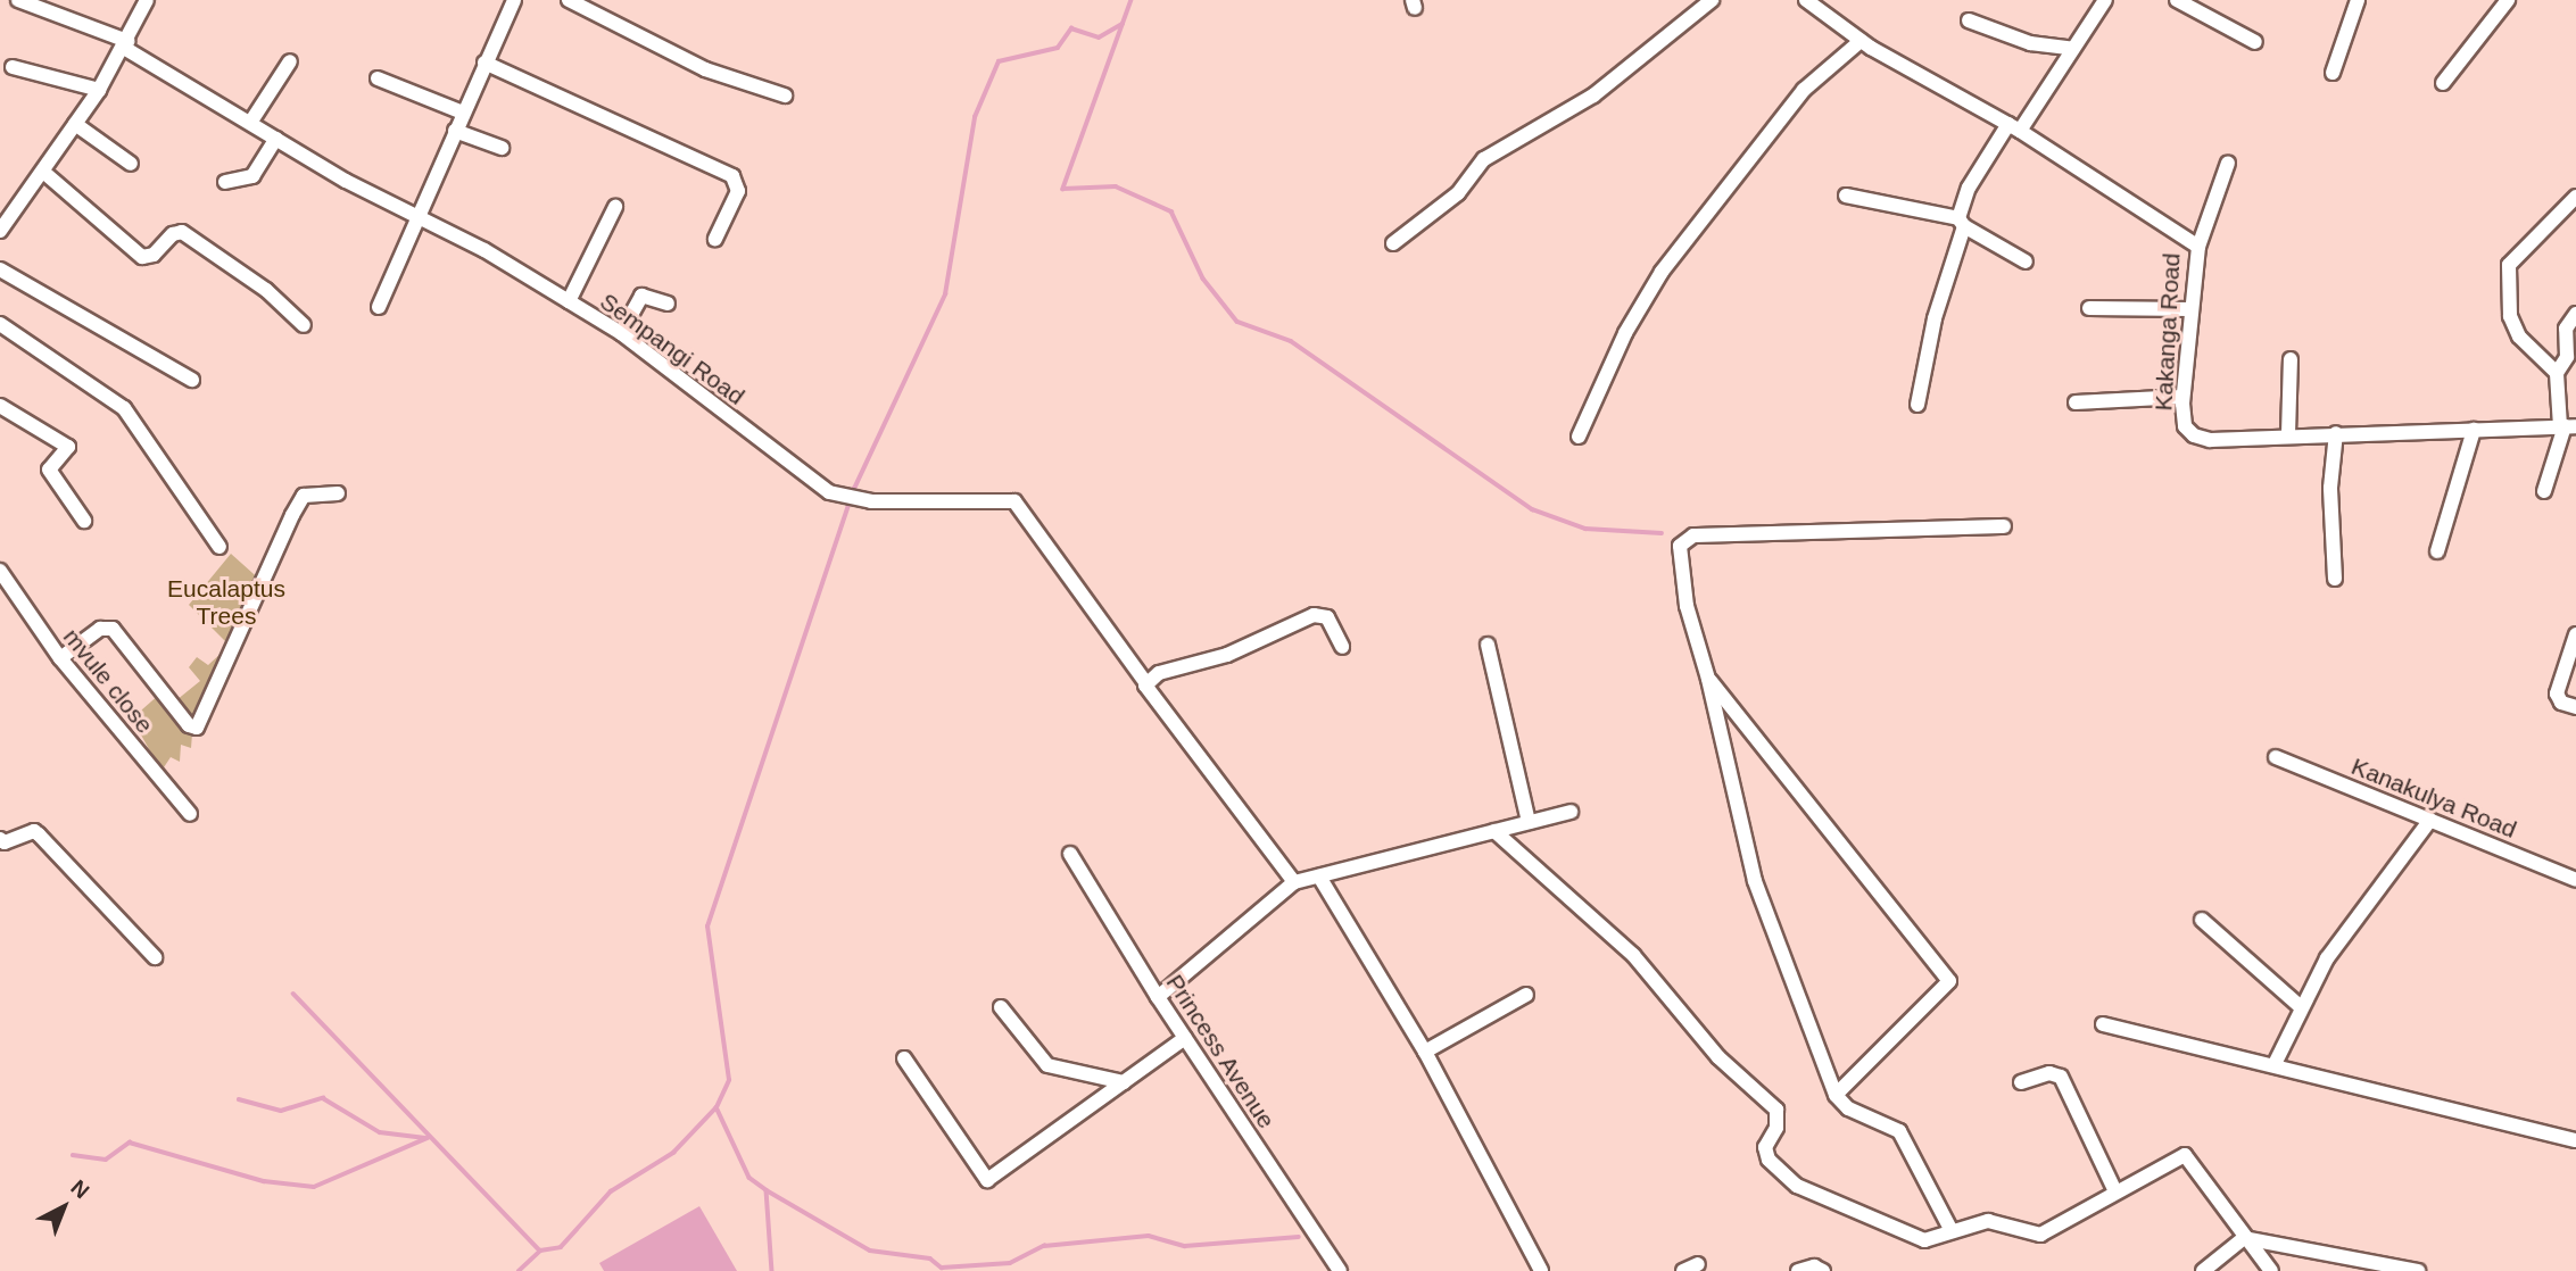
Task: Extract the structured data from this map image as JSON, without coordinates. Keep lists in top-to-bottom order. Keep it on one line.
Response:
{"streets":{"street":["Kakanga Road","Sempangi Road","mvule close","Kanakulya Road","Princess Avenue"]},"parks":["Eucalaptus Trees"],"north":"top right"}
